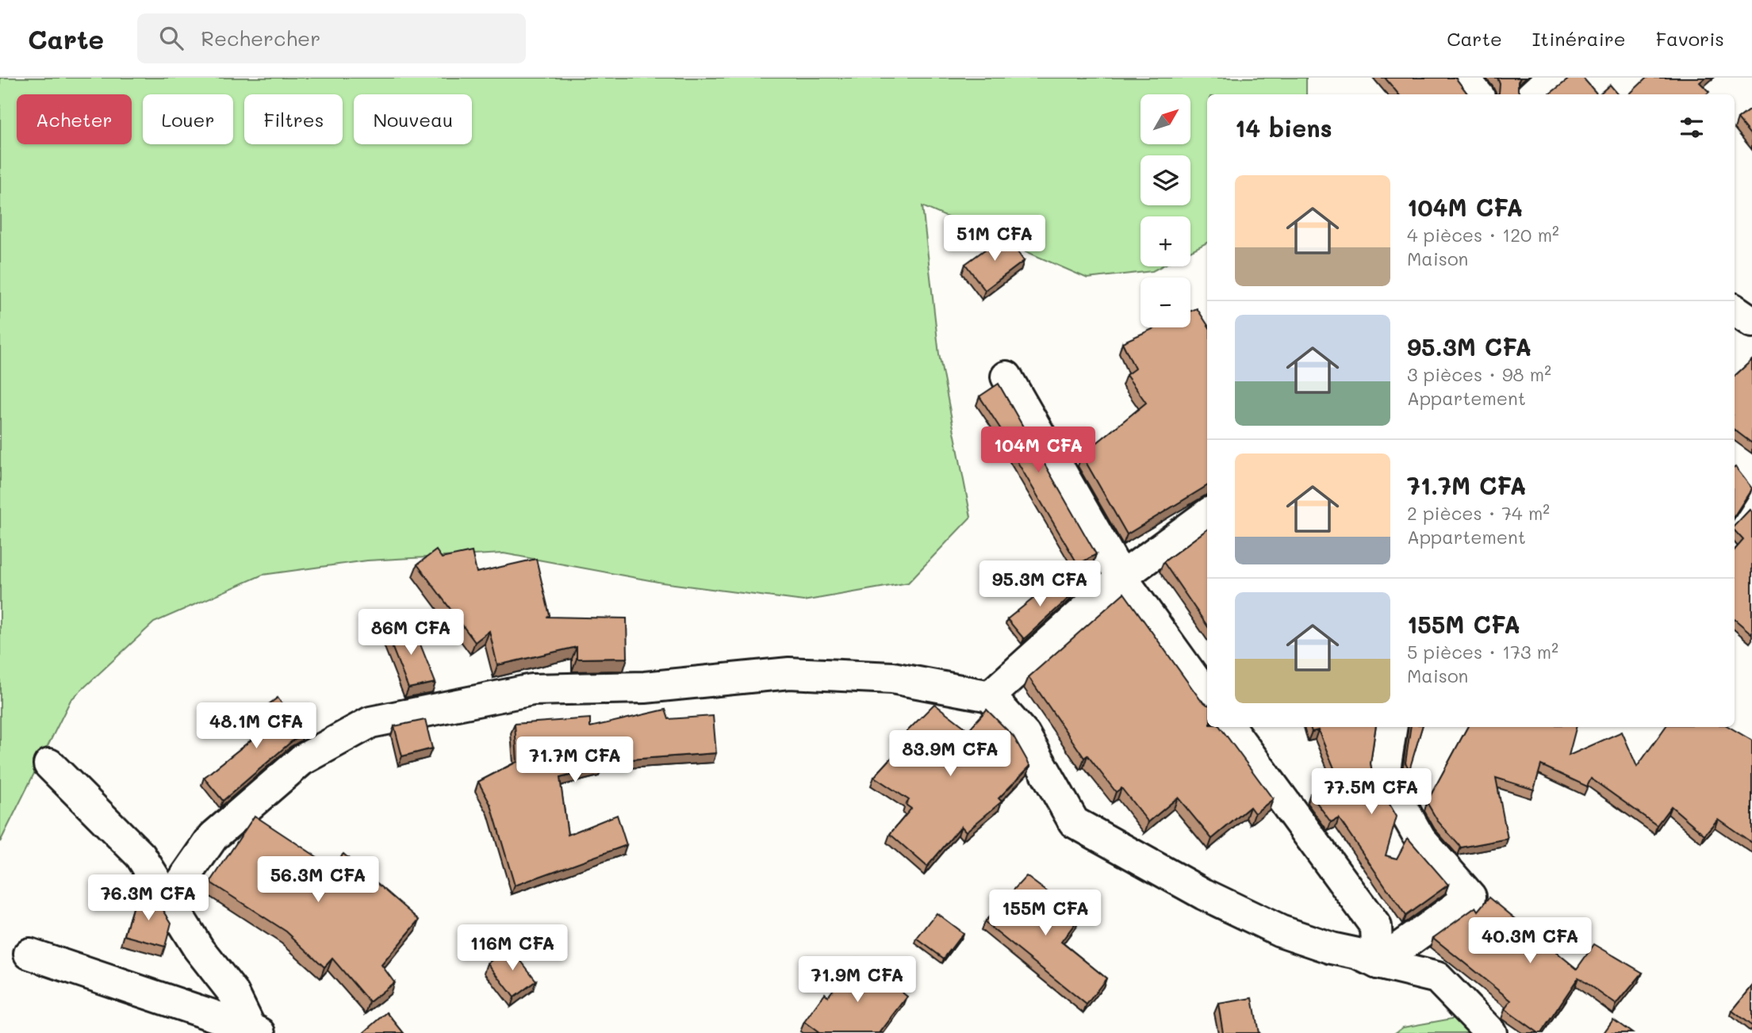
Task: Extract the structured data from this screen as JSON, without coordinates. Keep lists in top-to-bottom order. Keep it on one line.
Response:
{"north":"top right","page":{"header":"Carte","search":"Rechercher","nav":["Carte","Itinéraire","Favoris"],"map_buttons":["+","−"],"chip":["Acheter","Louer","Filtres","Nouveau"],"heading":"14 biens","list":[{"name":"104M CFA","note":"4 pièces · 120 m² · Maison"},{"name":"95.3M CFA","note":"3 pièces · 98 m² · Appartement"},{"name":"71.7M CFA","note":"2 pièces · 74 m² · Appartement"},{"name":"155M CFA","note":"5 pièces · 173 m² · Maison"}],"price":["51M CFA","104M CFA","95.3M CFA","86M CFA","48.1M CFA","83.9M CFA","71.7M CFA","77.5M CFA","56.3M CFA","76.3M CFA","155M CFA","40.3M CFA","116M CFA","71.9M CFA"]}}
